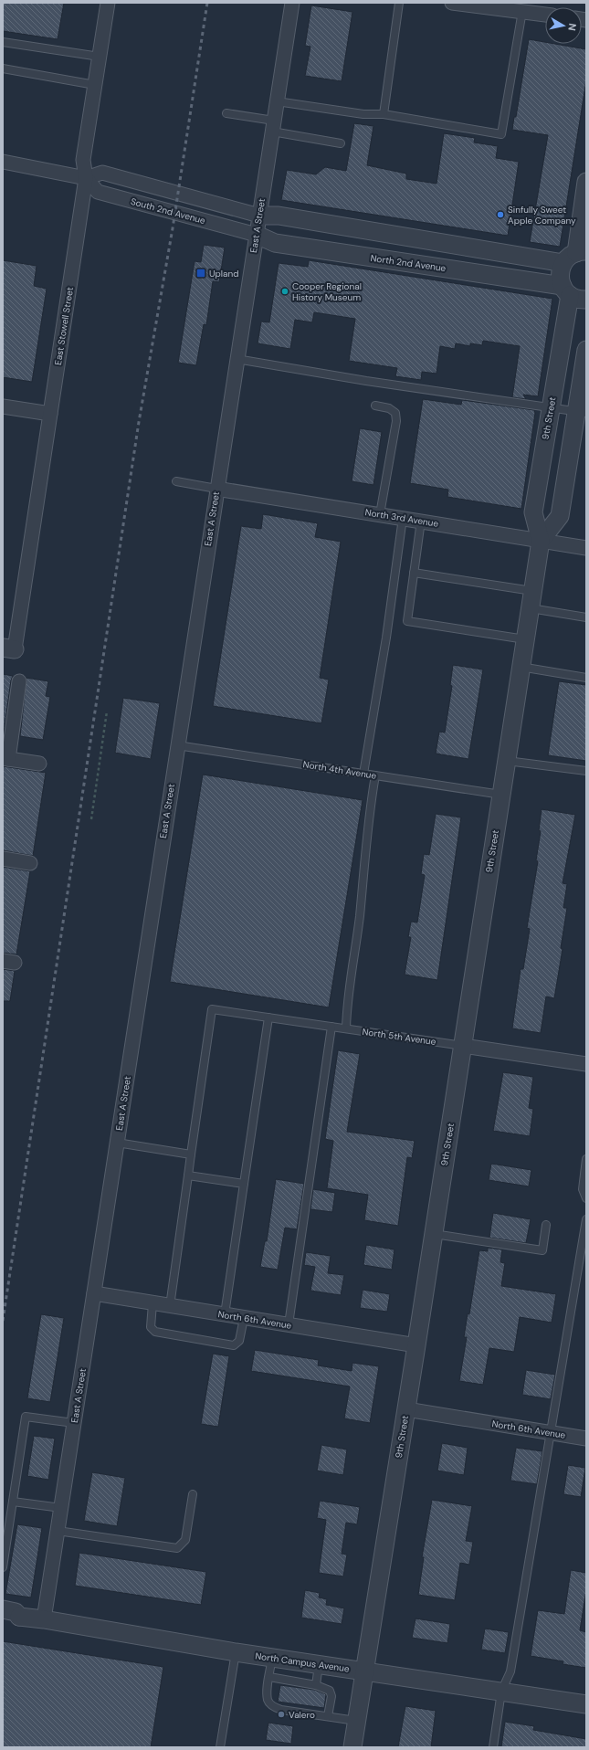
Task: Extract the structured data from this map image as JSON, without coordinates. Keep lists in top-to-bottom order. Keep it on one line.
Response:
{"streets":{"street":["South 2nd Avenue","East A Street","North 2nd Avenue","East Stowell Street","9th Street","North 3rd Avenue","North 5th Avenue","North 6th Avenue","North Campus Avenue"],"lane":["North 4th Avenue"]},"crossings":[["South 2nd Avenue","East A Street"],["South 2nd Avenue","North 2nd Avenue"],["South 2nd Avenue","East Stowell Street"],["East A Street","North 2nd Avenue"],["East A Street","North 3rd Avenue"],["East A Street","North 4th Avenue"],["East A Street","North 6th Avenue"],["East A Street","North Campus Avenue"],["North 2nd Avenue","9th Street"],["9th Street","North 3rd Avenue"],["9th Street","North 4th Avenue"],["9th Street","North 5th Avenue"],["9th Street","North 6th Avenue"],["9th Street","North Campus Avenue"]],"places":{"other":["Sinfully Sweet Apple Company","Cooper Regional History Museum","Valero"],"transit":["Upland"]},"north":"right"}
